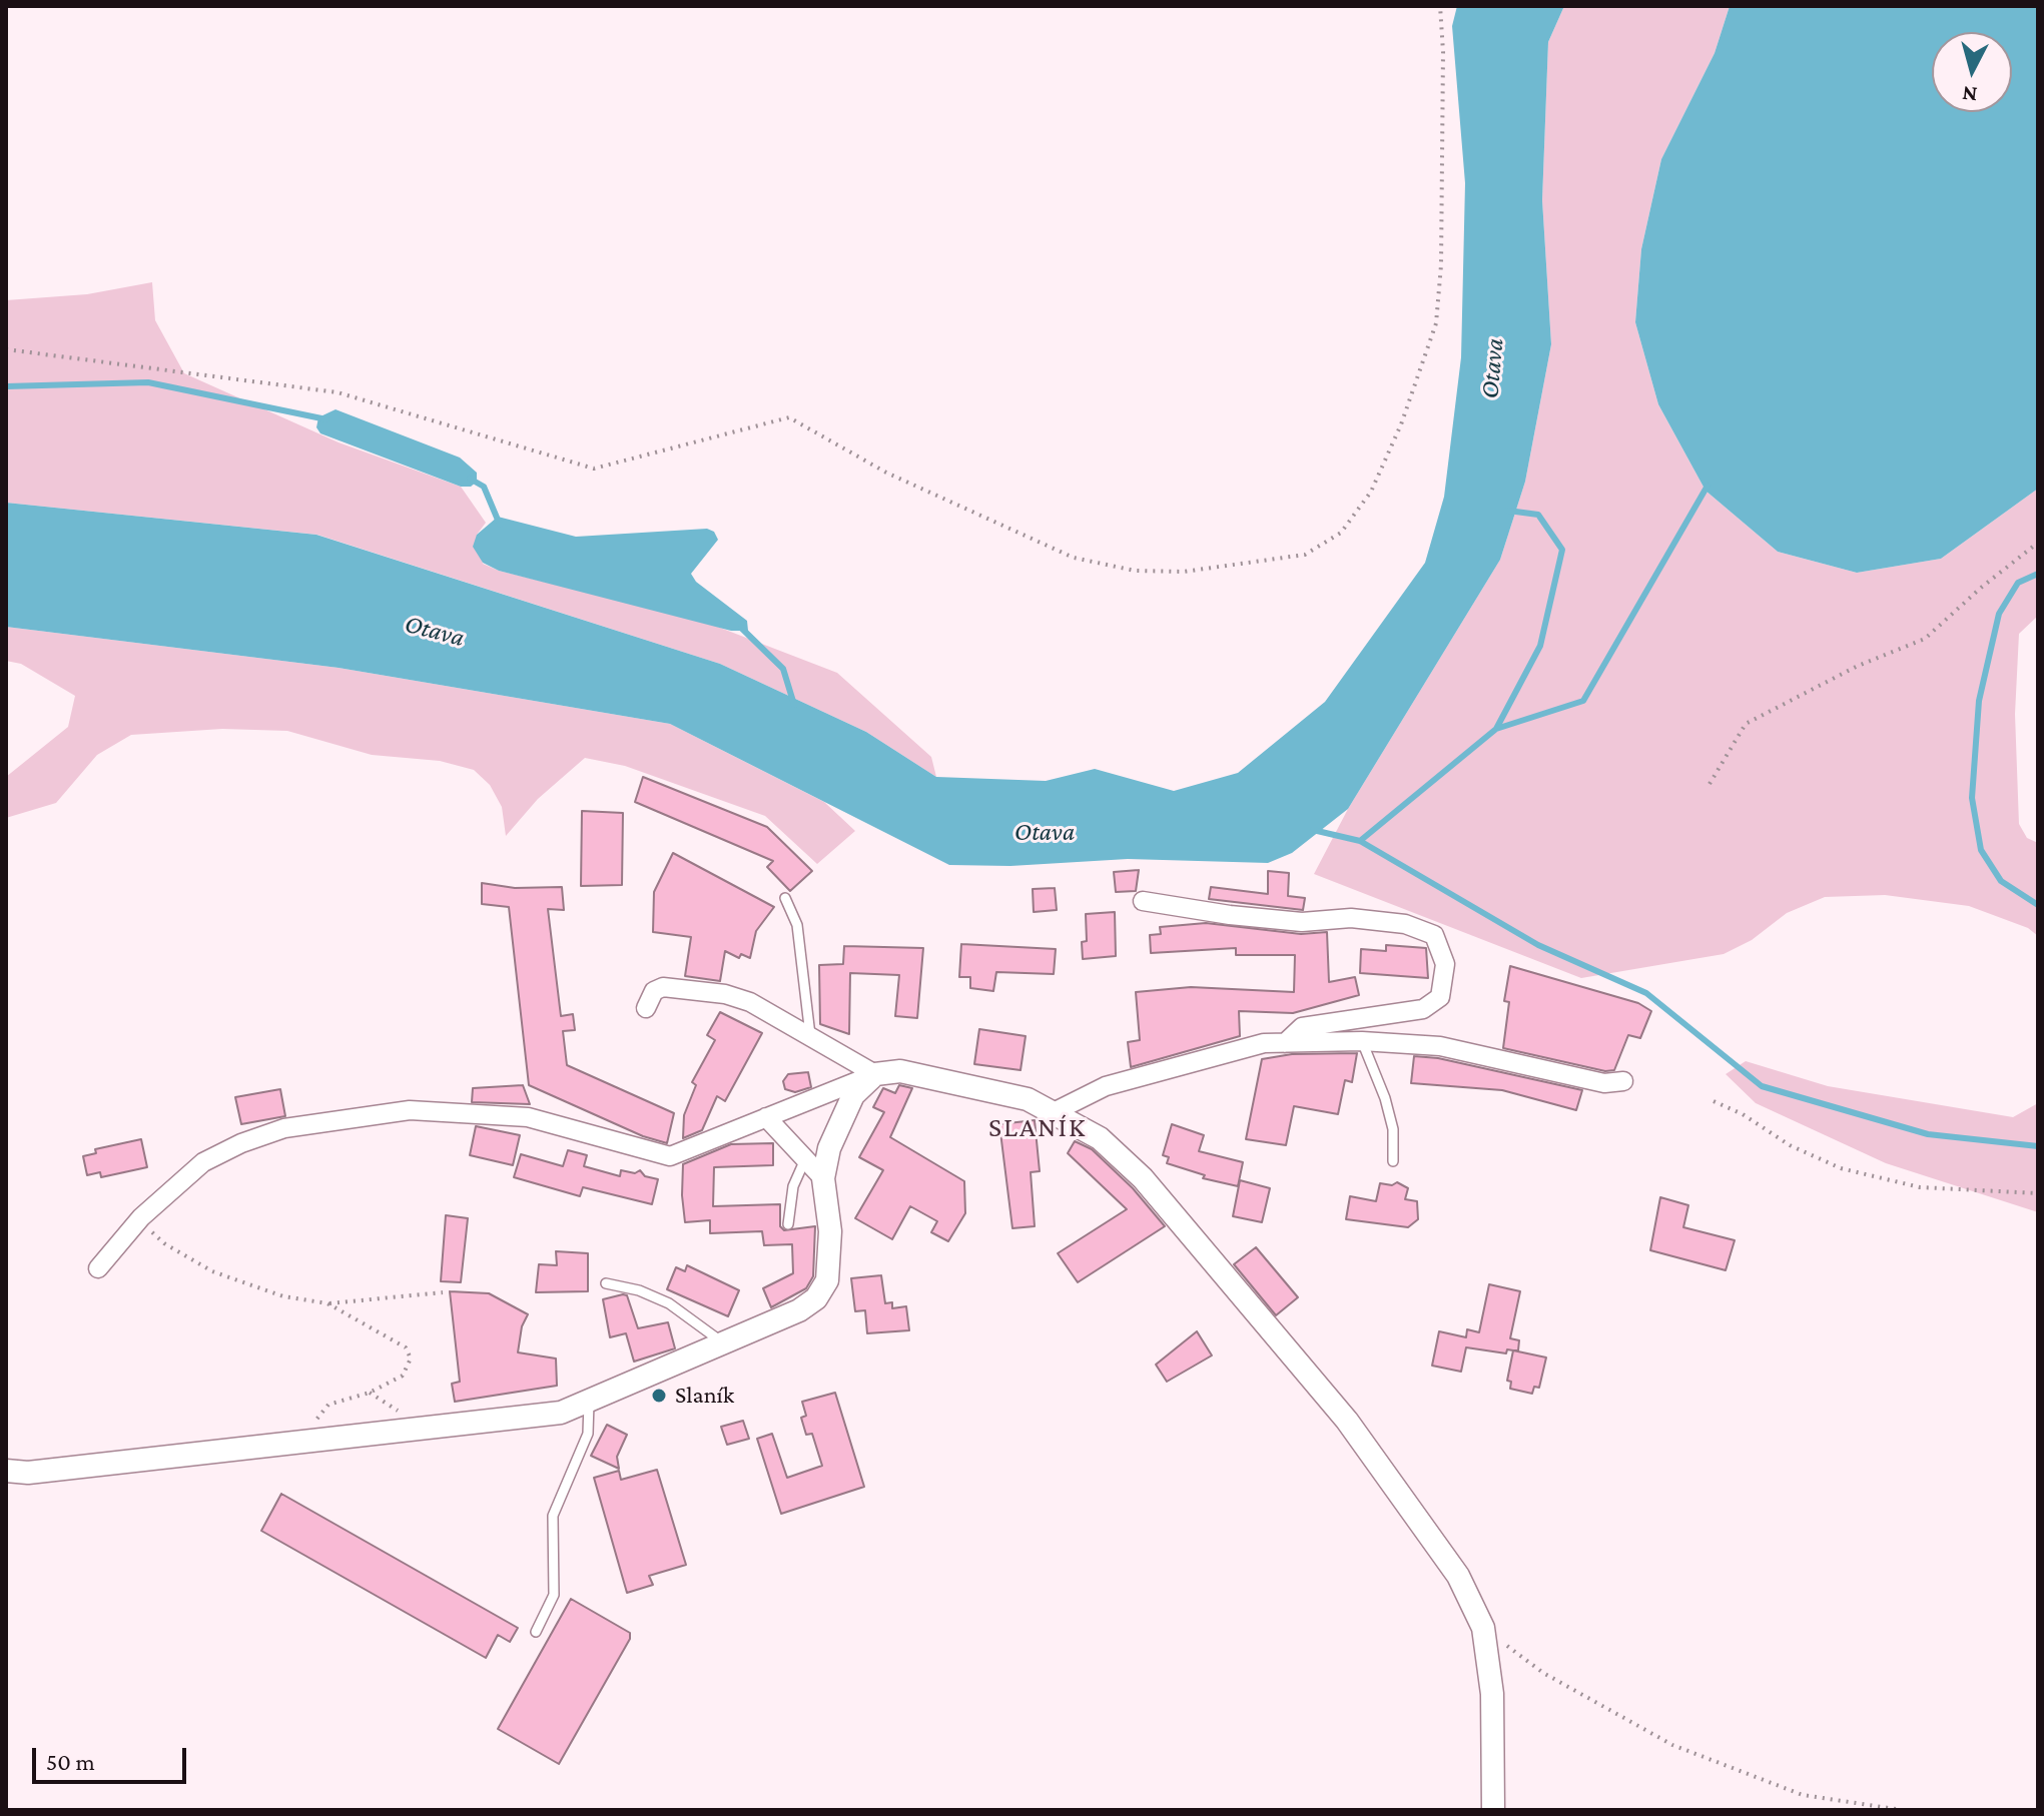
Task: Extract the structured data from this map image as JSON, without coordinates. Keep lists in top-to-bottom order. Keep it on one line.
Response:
{"districts":["SLANÍK"],"water":["Otava"],"places":["Slaník"],"scale_bar":"50 m","north":"bottom"}
